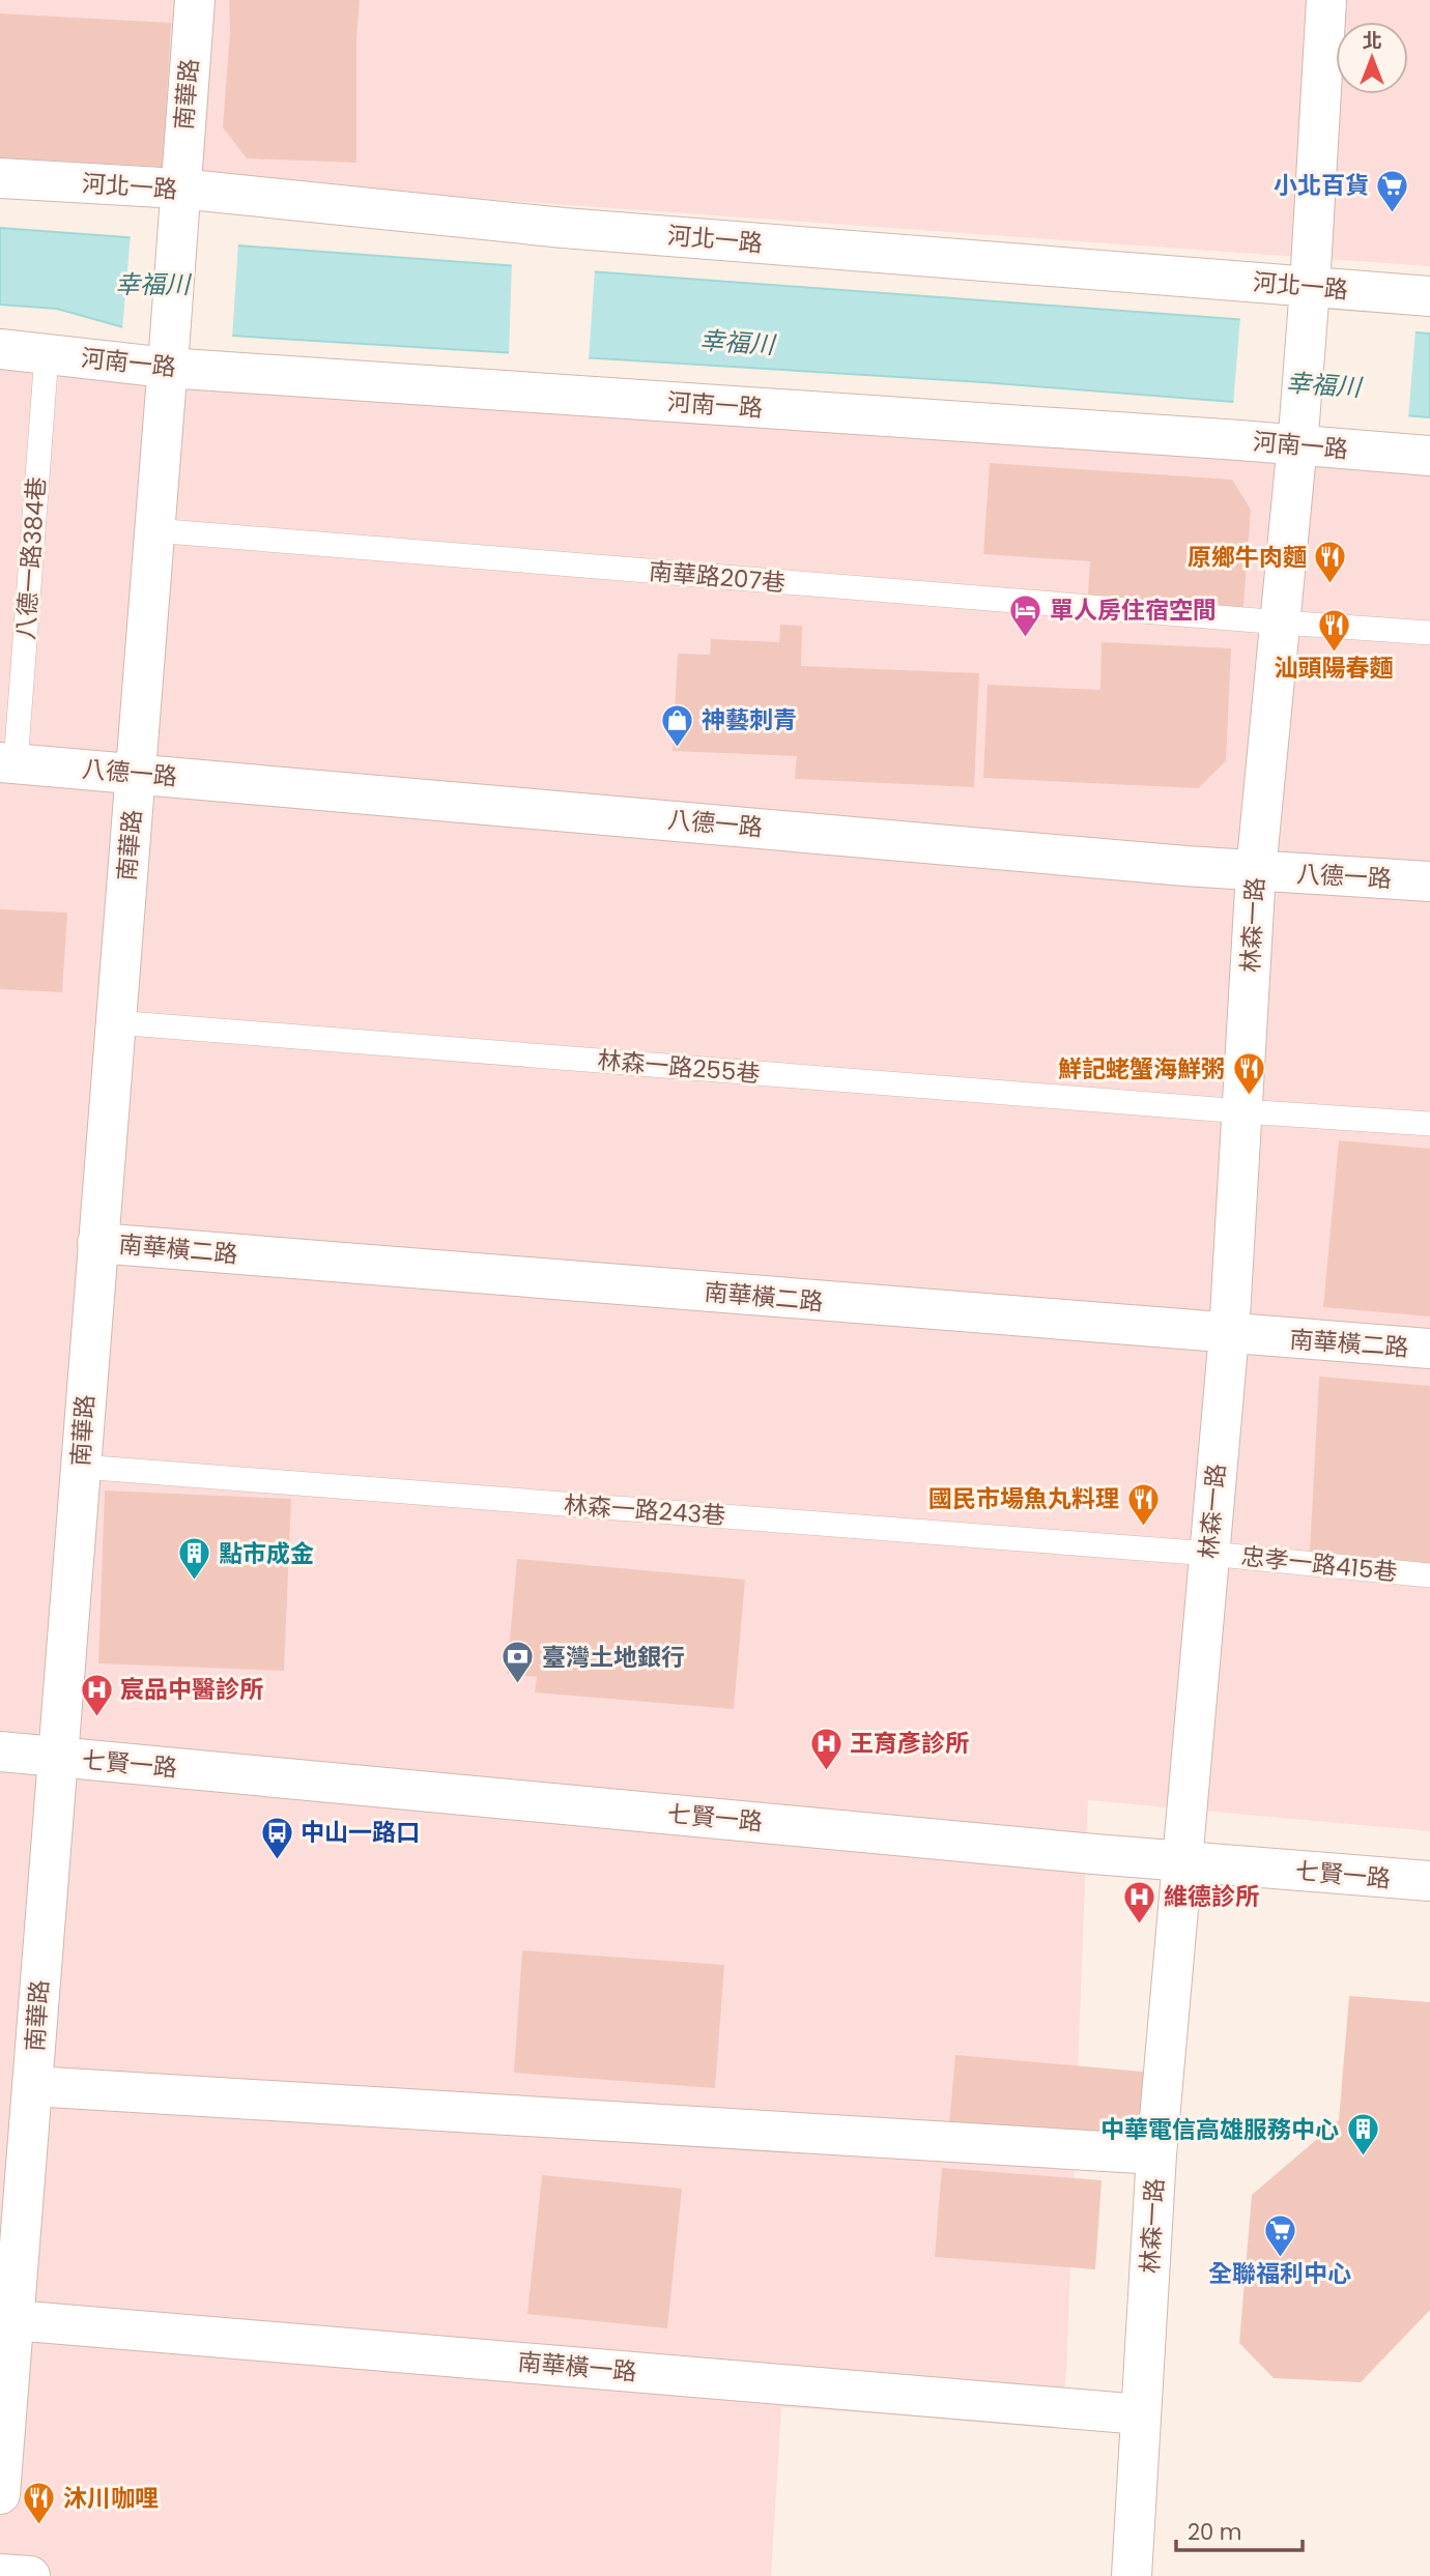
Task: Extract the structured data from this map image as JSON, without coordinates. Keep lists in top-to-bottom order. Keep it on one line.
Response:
{"streets":{"street":["南華路","河北一路","河南一路","八德一路","林森一路","南華橫二路","七賢一路","南華橫一路"],"lane":["八德一路384巷","南華路207巷","林森一路255巷","林森一路243巷","忠孝一路415巷"]},"crossings":[["南華路","河北一路"],["南華路","河南一路"],["南華路","南華路207巷"],["南華路","八德一路"],["南華路","林森一路255巷"],["南華路","南華橫二路"],["南華路","林森一路243巷"],["南華路","七賢一路"],["南華路","南華橫一路"],["河北一路","林森一路"],["河南一路","八德一路384巷"],["河南一路","林森一路"],["八德一路384巷","八德一路"],["南華路207巷","林森一路"],["八德一路","林森一路"],["林森一路","林森一路255巷"],["林森一路","南華橫二路"],["林森一路","林森一路243巷"],["林森一路","忠孝一路415巷"],["林森一路","七賢一路"],["林森一路","南華橫一路"],["林森一路243巷","忠孝一路415巷"]],"water":["幸福川"],"places":{"supermarket":["小北百貨","全聯福利中心"],"restaurant":["原鄉牛肉麵","汕頭陽春麵","鮮記蛯蟹海鮮粥","國民市場魚丸料理","沐川咖哩"],"hotel":["單人房住宿空間"],"shop":["神藝刺青"],"building":["點市成金","中華電信高雄服務中心"],"bank":["臺灣土地銀行"],"hospital":["宸品中醫診所","王育彥診所","維德診所"],"bus stop":["中山一路口"]},"scale_bar":"20 m","north":"top"}
